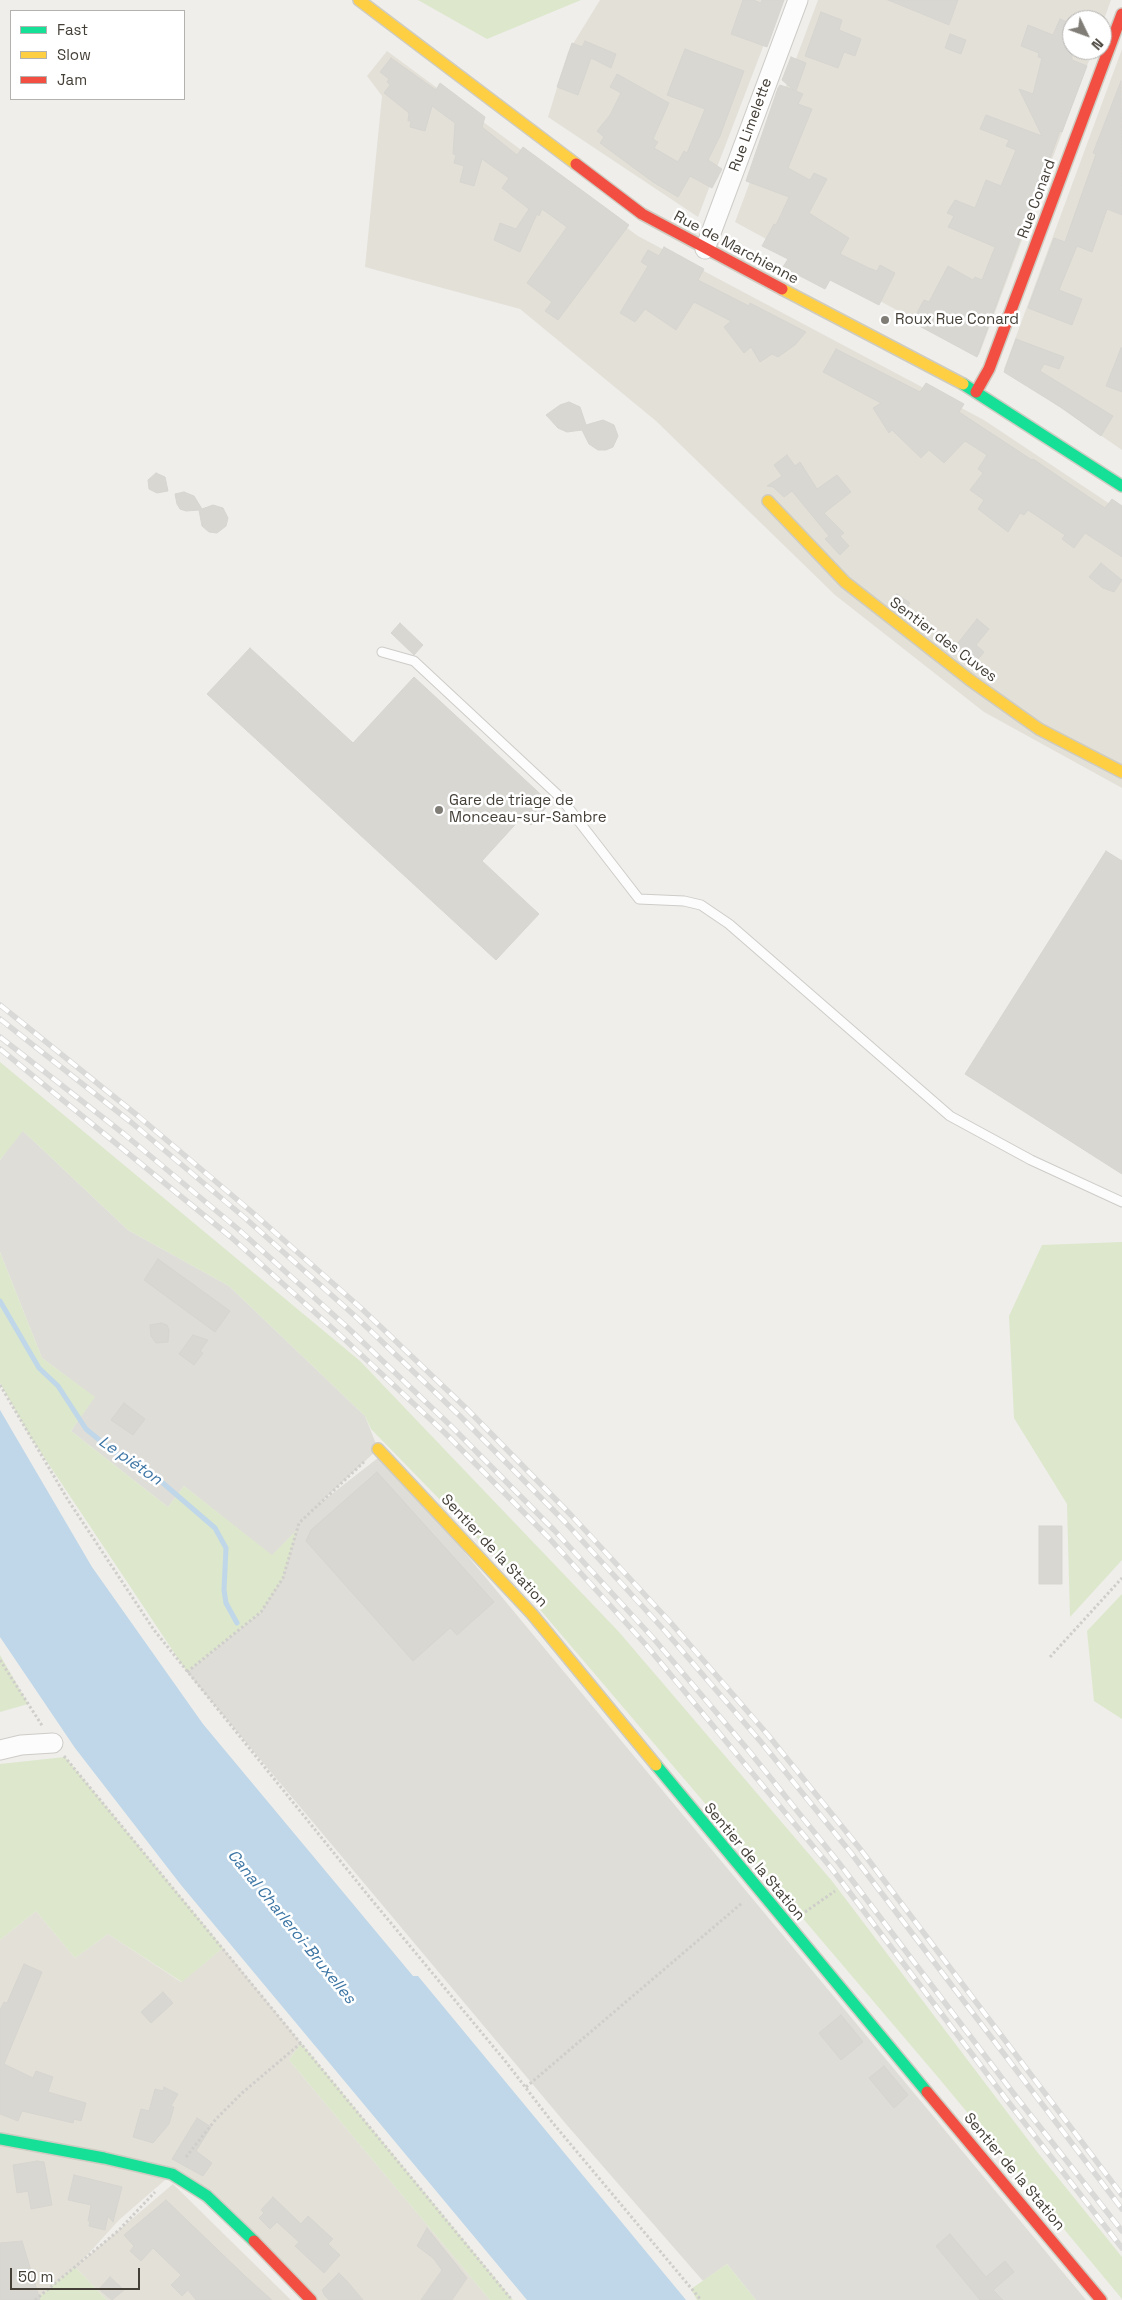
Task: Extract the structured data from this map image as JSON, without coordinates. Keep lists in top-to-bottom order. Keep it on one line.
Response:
{"streets":{"street":["Rue Limelette","Rue Conard","Rue de Marchienne","Sentier des Cuves","Sentier de la Station"]},"crossings":[["Rue Limelette","Rue de Marchienne"],["Rue Conard","Rue de Marchienne"]],"water":["Le piéton","Canal Charleroi-Bruxelles"],"places":["Roux Rue Conard","Gare de triage de Monceau-sur-Sambre"],"legend":["Fast","Slow","Jam"],"scale_bar":"50 m","north":"bottom right"}
